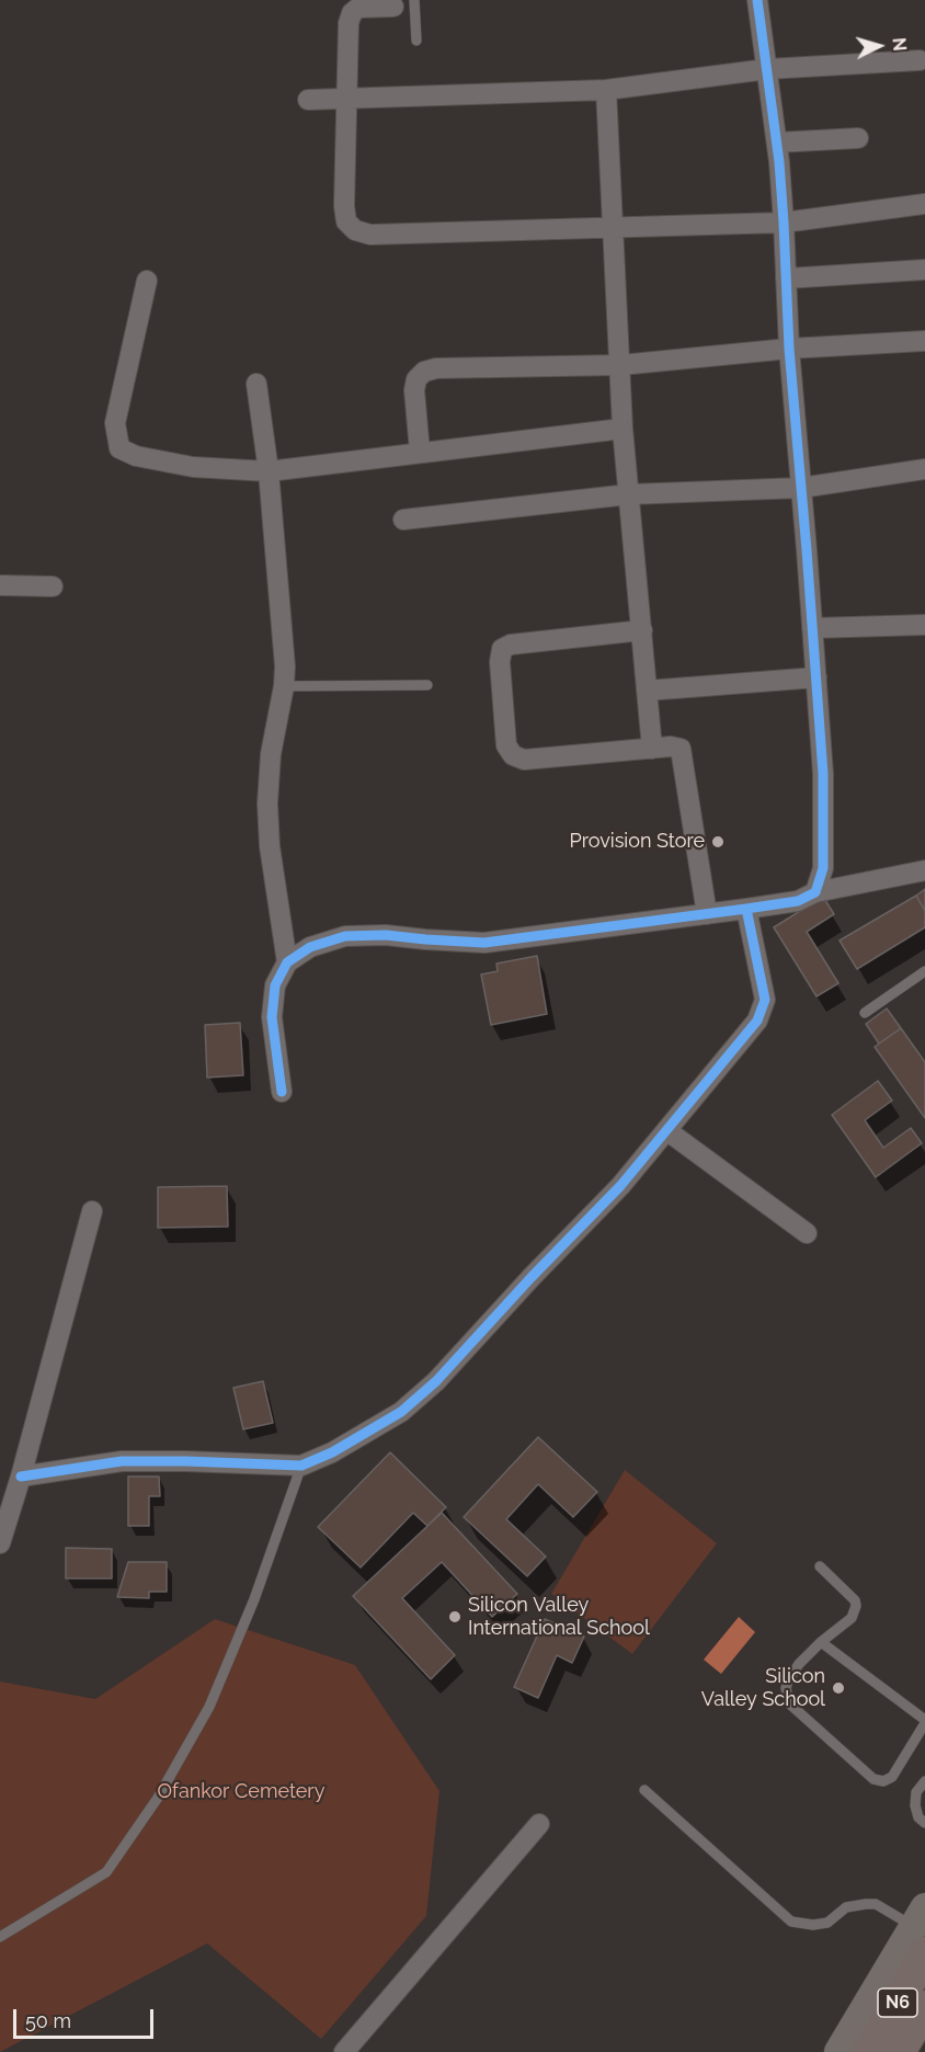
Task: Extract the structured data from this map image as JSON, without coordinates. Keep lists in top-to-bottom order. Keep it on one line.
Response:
{"streets":{"highway":["N6"]},"parks":["Ofankor Cemetery"],"places":["Provision Store","Silicon Valley International School","Silicon Valley School"],"scale_bar":"50 m","north":"right"}
